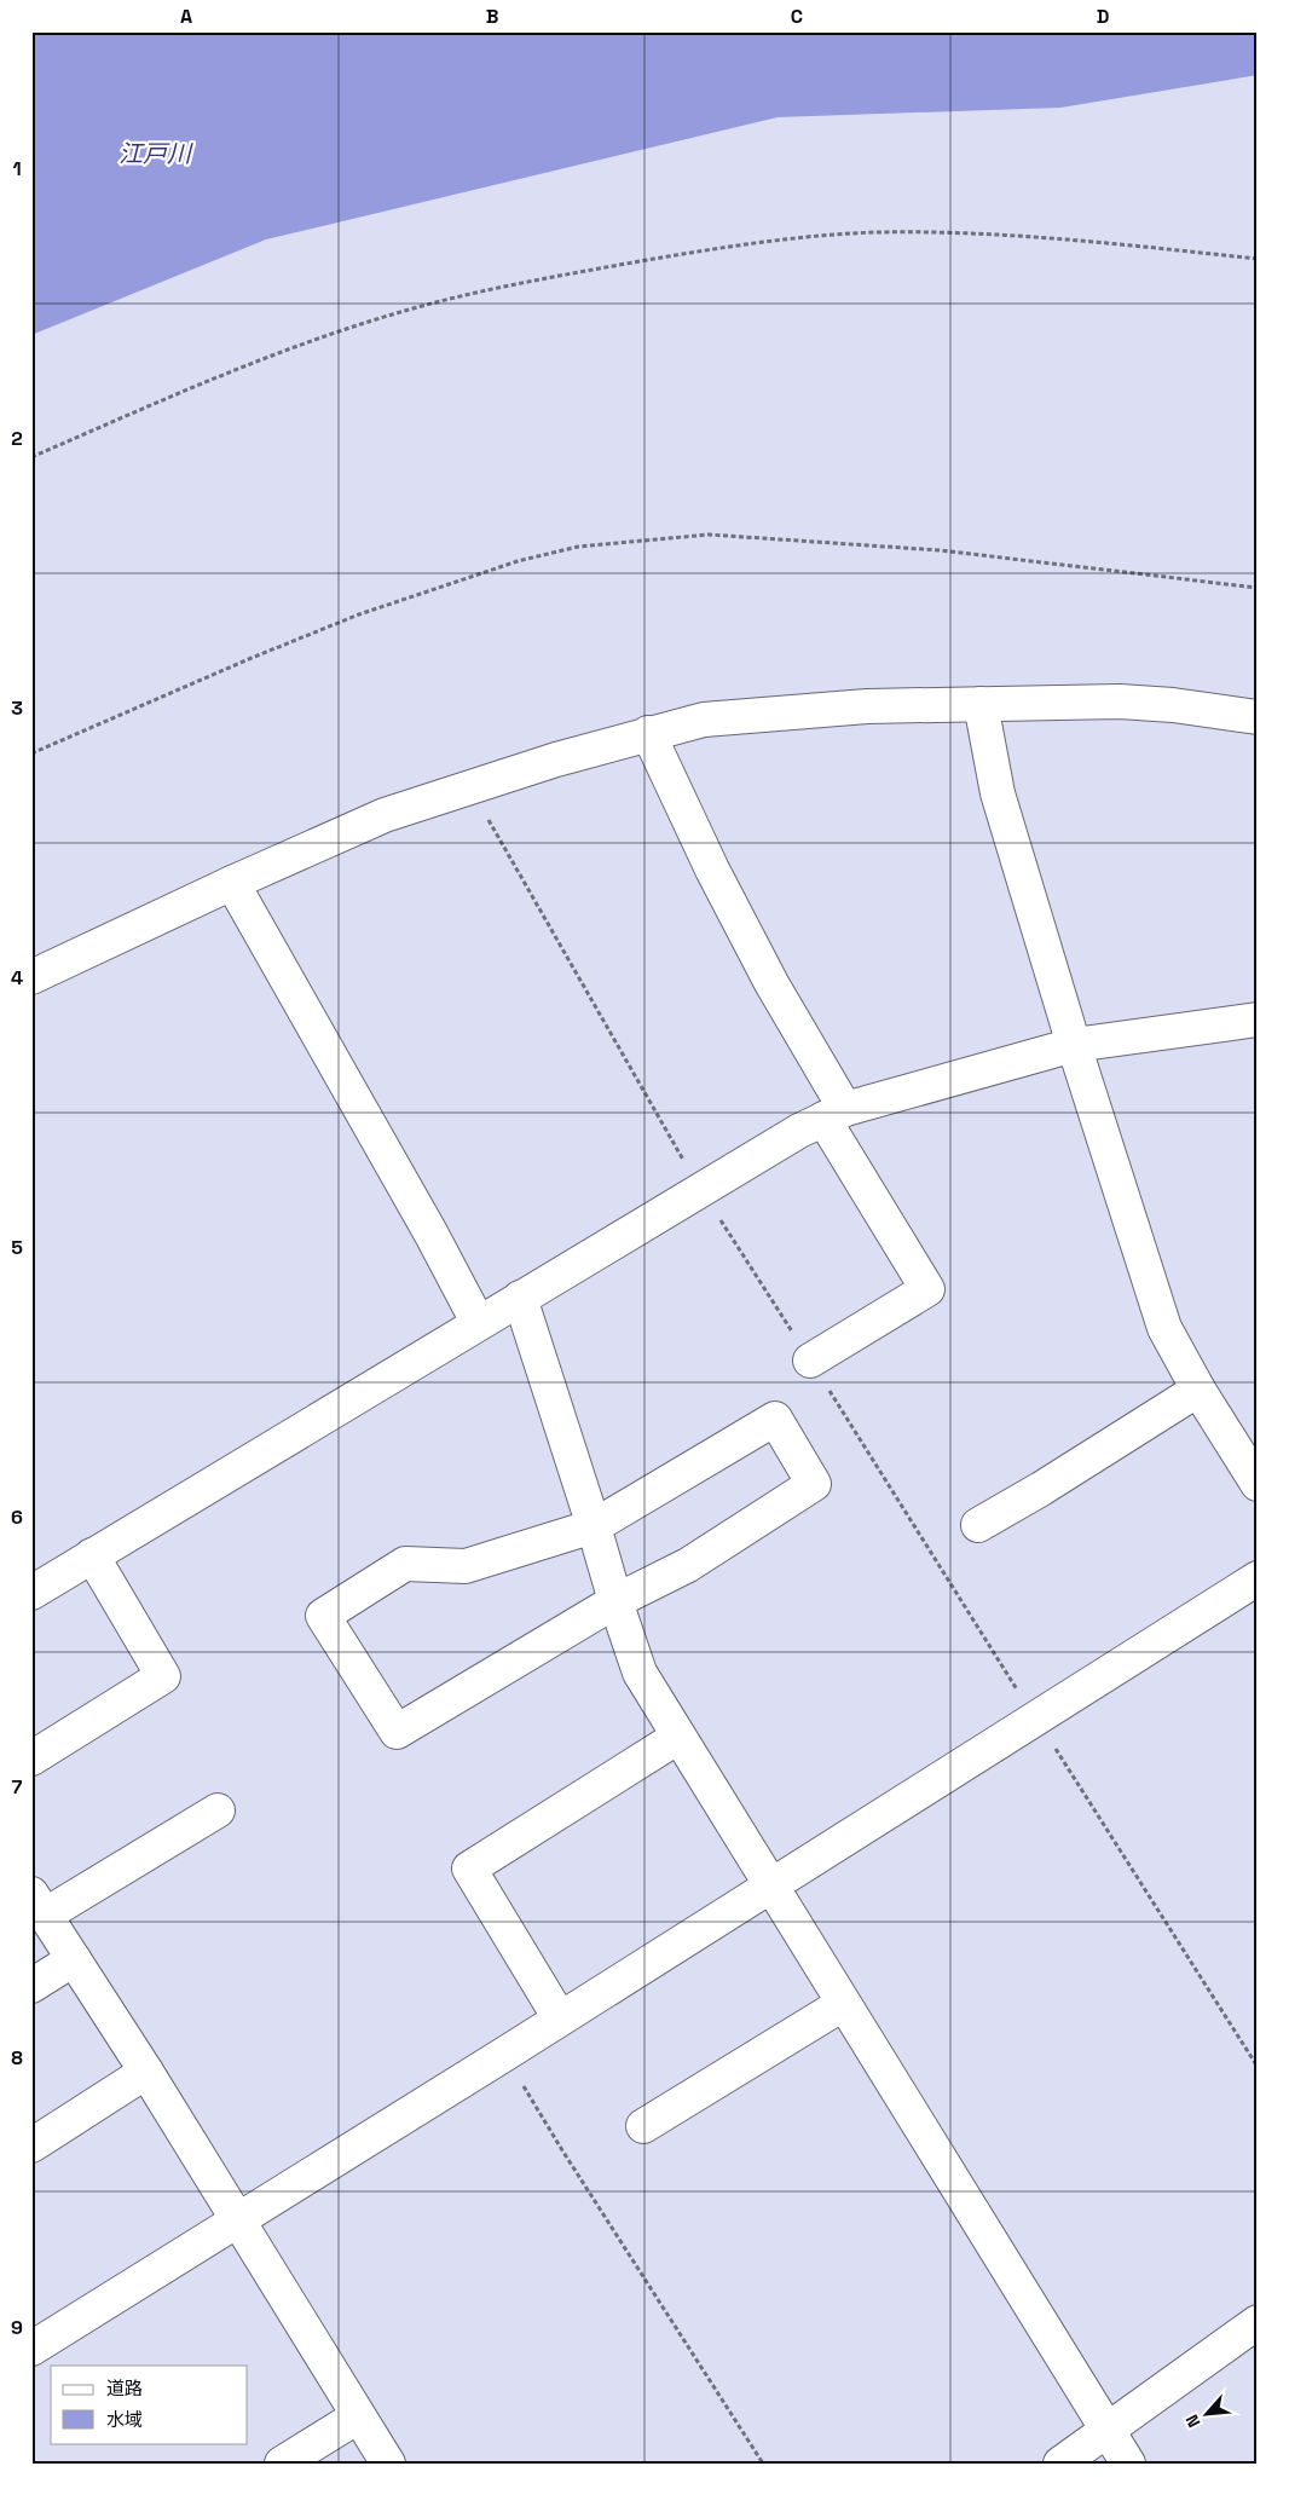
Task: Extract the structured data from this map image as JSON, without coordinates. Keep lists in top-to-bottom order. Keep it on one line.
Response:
{"water":["江戸川"],"legend":["道路","水域"],"north":"bottom left","grid":{"columns":["A","B","C","D"],"rows":["1","2","3","4","5","6","7","8","9"]}}
